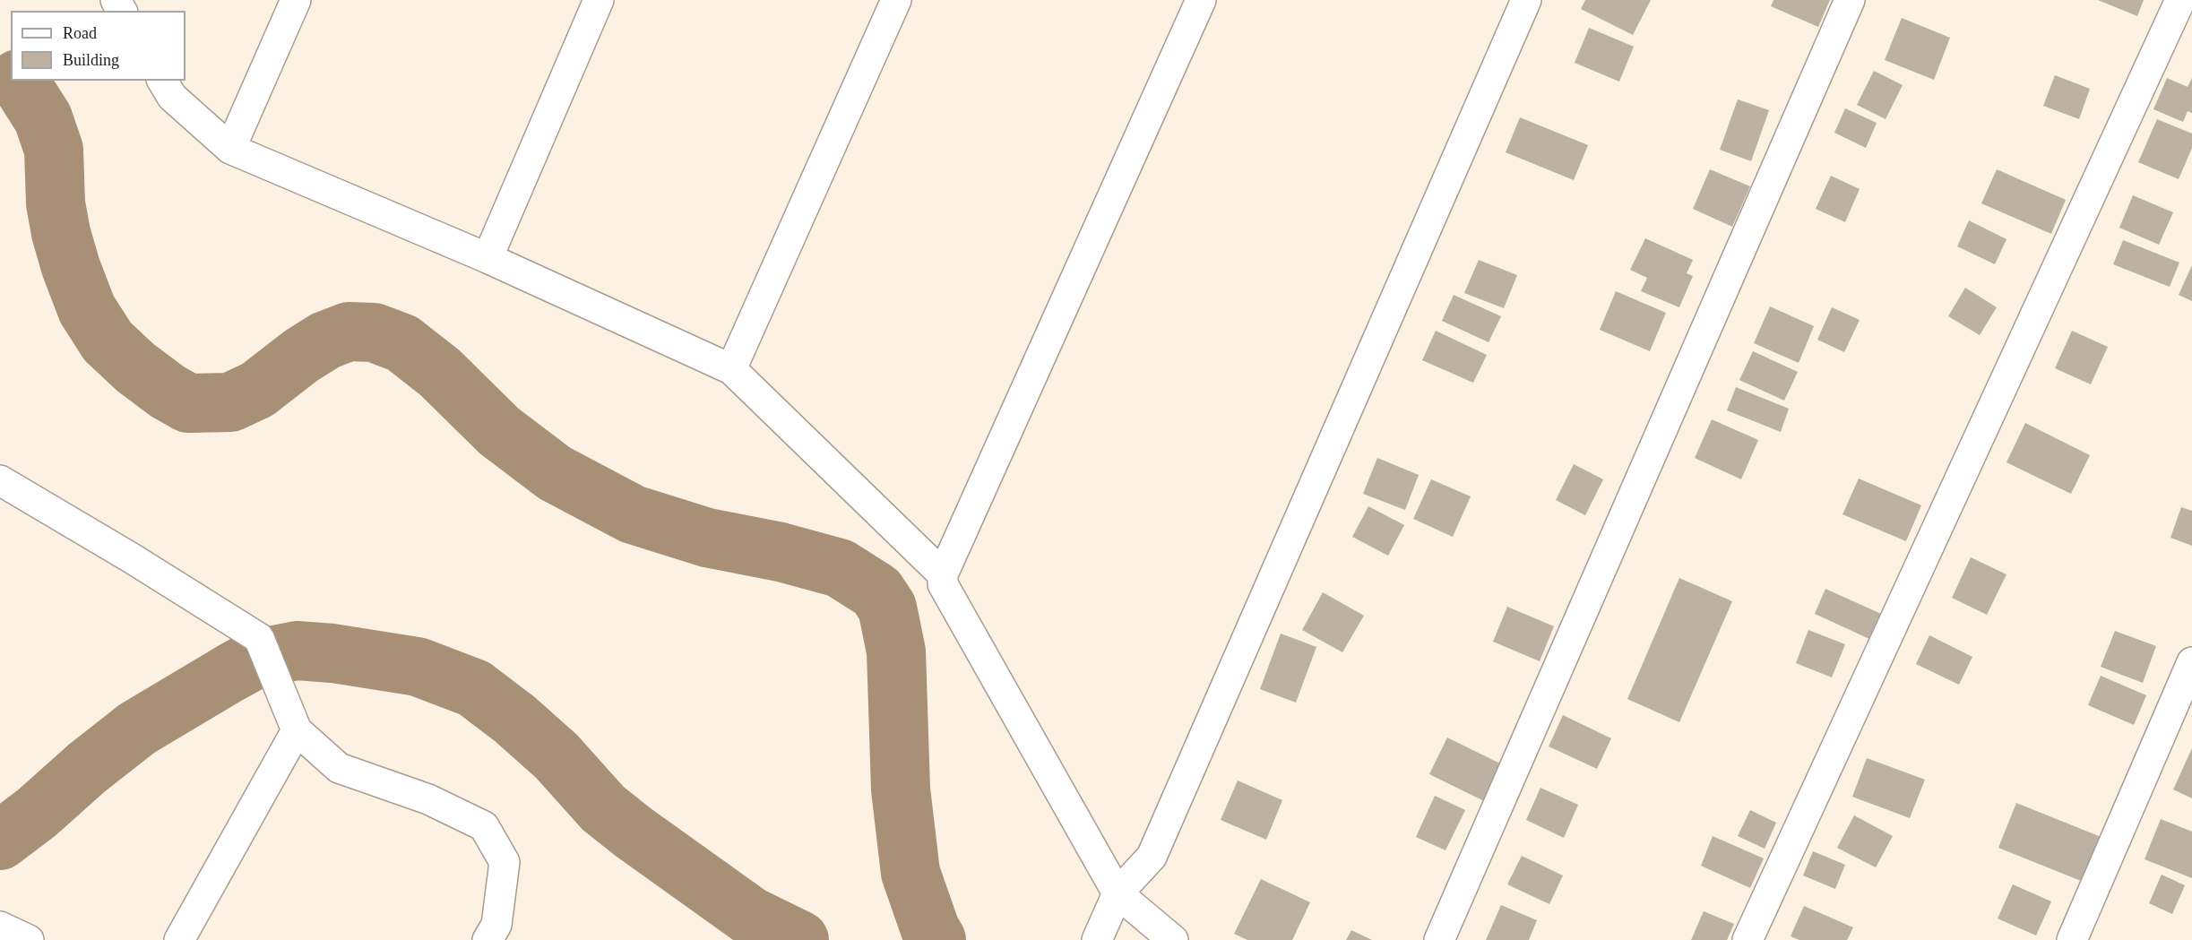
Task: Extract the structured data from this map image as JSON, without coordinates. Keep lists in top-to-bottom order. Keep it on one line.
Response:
{"legend":["Road","Building"]}
